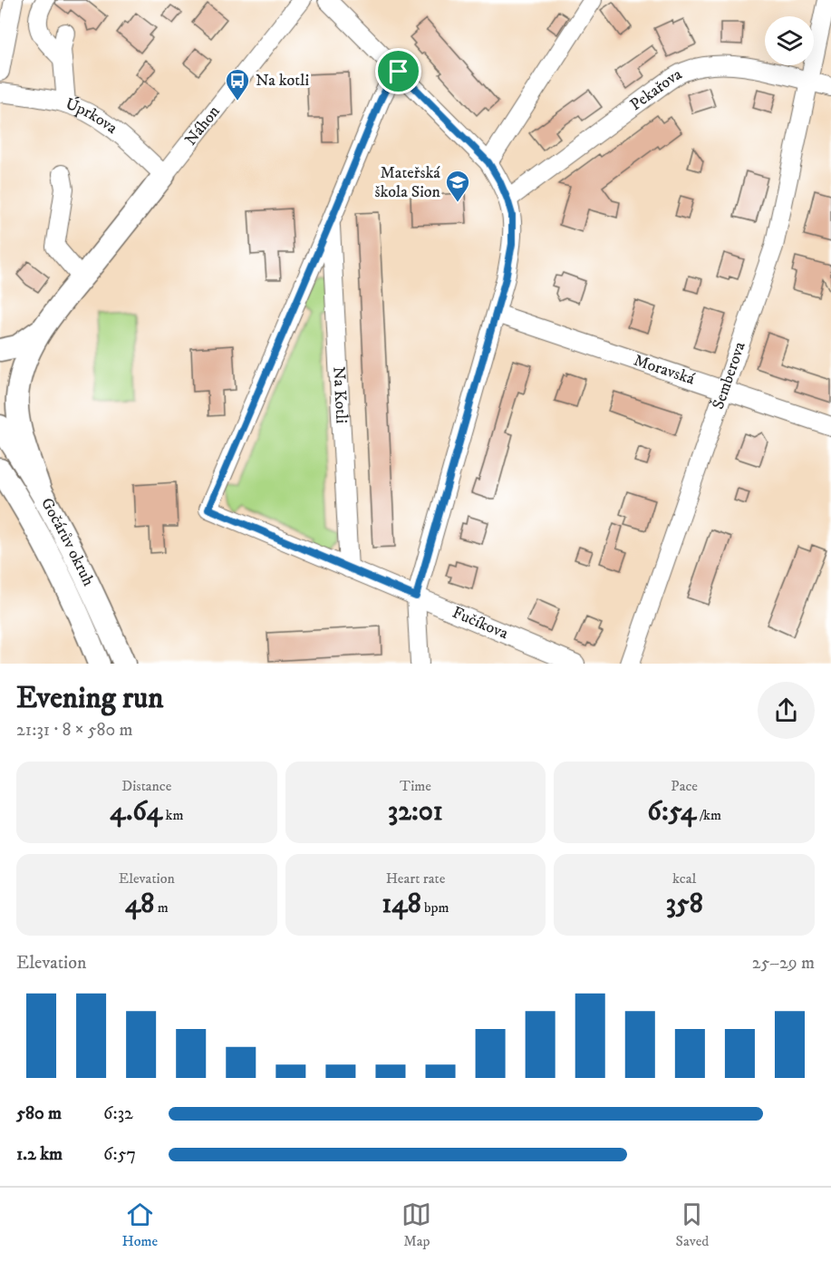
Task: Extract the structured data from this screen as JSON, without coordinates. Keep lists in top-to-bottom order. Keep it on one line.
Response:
{"streets":{"main road":["Gočárův okruh"],"street":["Pekařova","Úprkova","Náhon","Moravská","Šemberova","Na Kotli","Fučíkova"]},"crossings":[["Pekařova","Šemberova"],["Úprkova","Náhon"],["Moravská","Šemberova"],["Na Kotli","Fučíkova"]],"places":{"bus stop":["Na kotli"],"school or university":["Mateřská škola Sion"]},"page":{"heading":["Evening run","21:31 · 8 × 580 m"],"stats":[["Distance","4.64 km"],["Time","32:01"],["Pace","6:54 /km"],["Elevation","48 m"],["Heart rate","148 bpm"],["kcal","358"]],"chart":["Elevation","25–29 m"],"list":[{"name":"580 m","note":"6:32"},{"name":"1.2 km","note":"6:57"}],"tabs":["Home","Map","Saved"]}}
